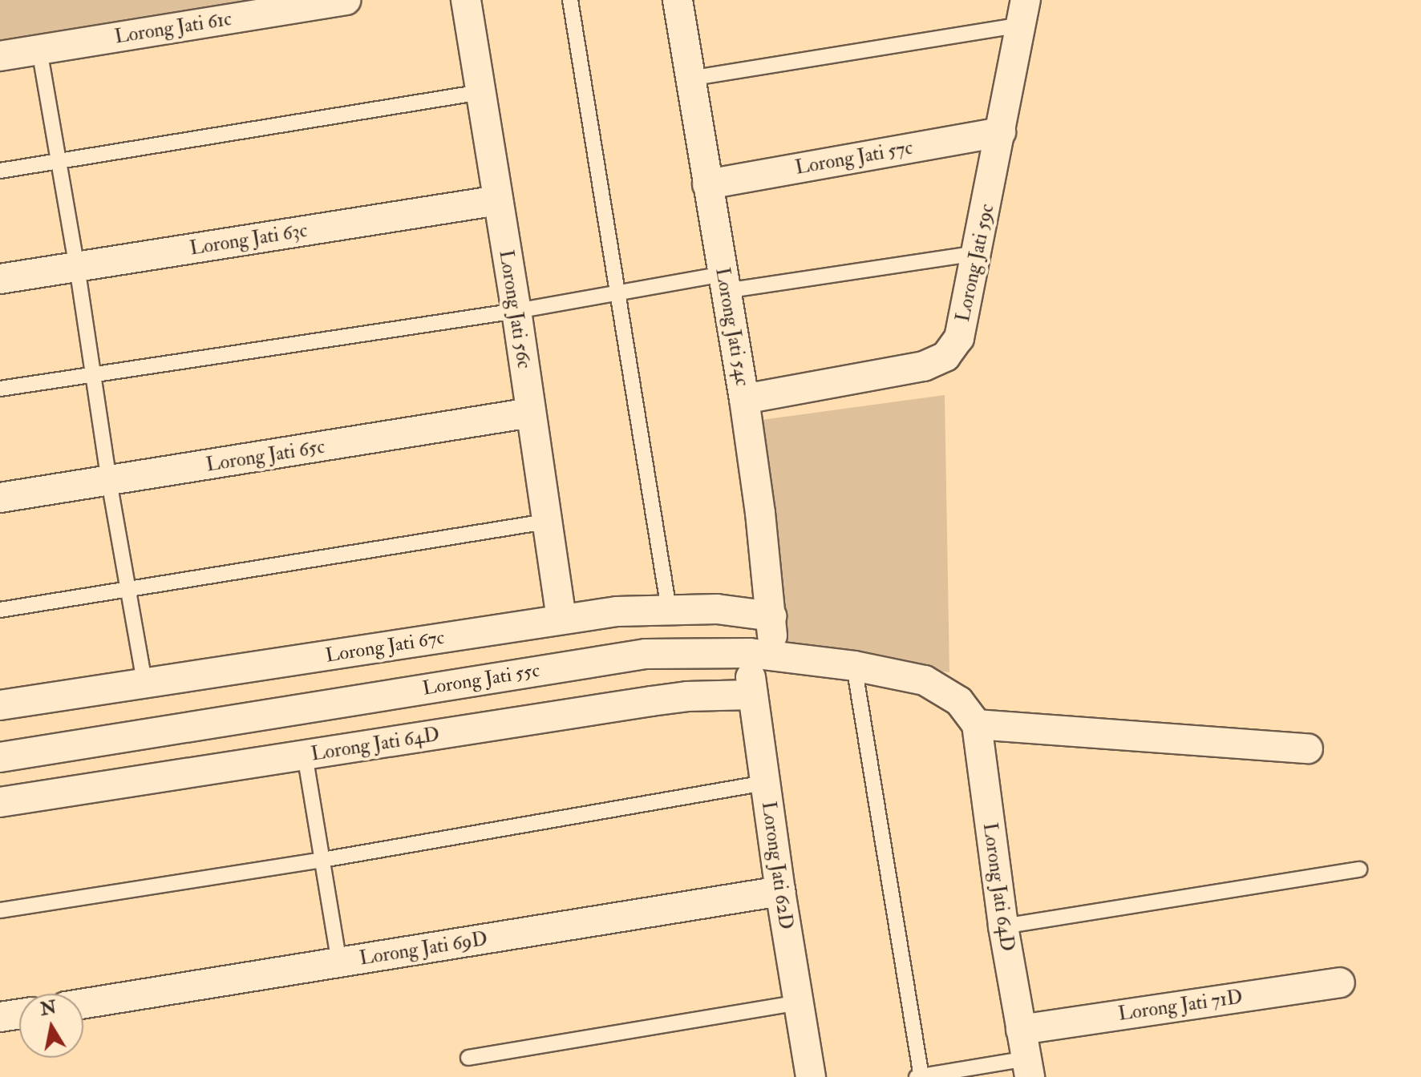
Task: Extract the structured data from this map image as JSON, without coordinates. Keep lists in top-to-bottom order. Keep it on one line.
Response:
{"streets":{"street":["Lorong Jati 61c","Lorong Jati 57c","Lorong Jati 63c","Lorong Jati 59c","Lorong Jati 56c","Lorong Jati 54c","Lorong Jati 65c","Lorong Jati 67c","Lorong Jati 55c","Lorong Jati 64D","Lorong Jati 62D","Lorong Jati 69D","Lorong Jati 71D"]},"crossings":[["Lorong Jati 57c","Lorong Jati 59c"],["Lorong Jati 57c","Lorong Jati 54c"],["Lorong Jati 63c","Lorong Jati 56c"],["Lorong Jati 59c","Lorong Jati 54c"],["Lorong Jati 56c","Lorong Jati 65c"],["Lorong Jati 56c","Lorong Jati 67c"],["Lorong Jati 54c","Lorong Jati 67c"],["Lorong Jati 54c","Lorong Jati 55c"],["Lorong Jati 54c","Lorong Jati 62D"],["Lorong Jati 55c","Lorong Jati 64D"],["Lorong Jati 55c","Lorong Jati 62D"],["Lorong Jati 64D","Lorong Jati 62D"],["Lorong Jati 64D","Lorong Jati 71D"],["Lorong Jati 62D","Lorong Jati 69D"]],"north":"top"}
